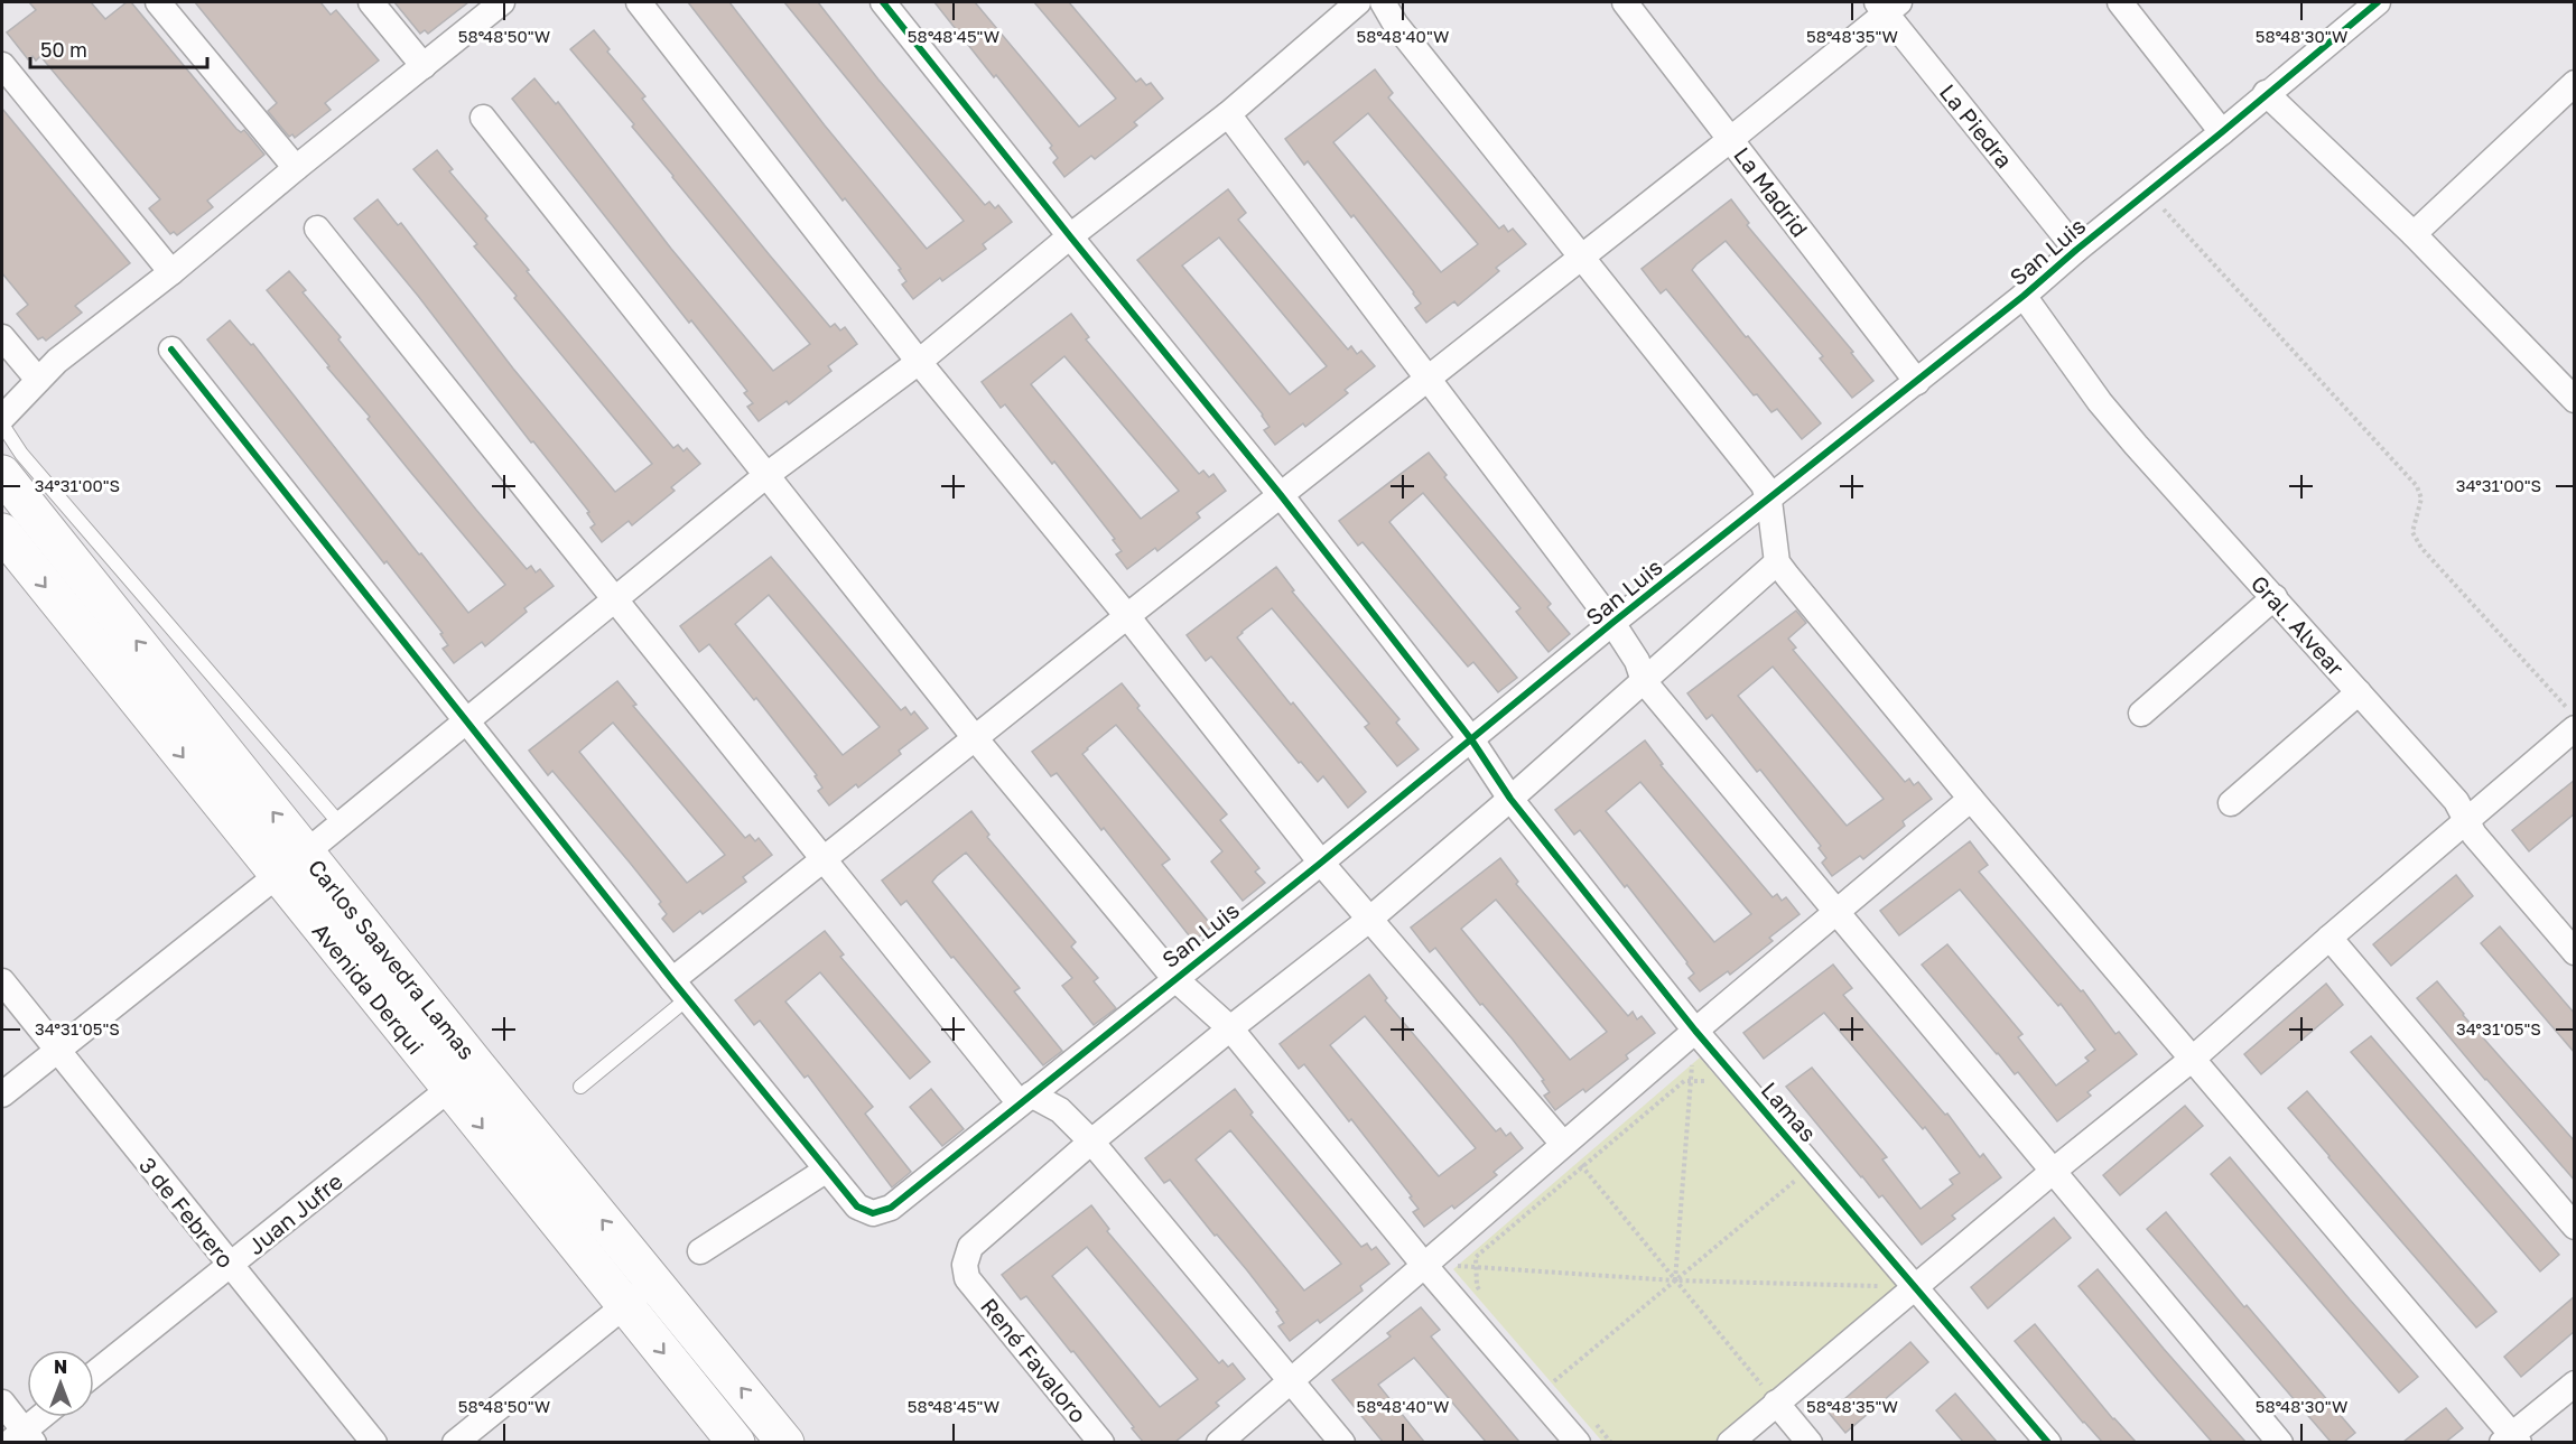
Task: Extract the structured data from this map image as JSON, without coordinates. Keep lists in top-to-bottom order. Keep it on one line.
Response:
{"streets":{"main road":["Carlos Saavedra Lamas","Avenida Derqui"],"street":["La Piedra","La Madrid","San Luis","Gral. Alvear","Lamas","3 de Febrero","Juan Jufre","René Favaloro"]},"crossings":[["La Piedra","San Luis"],["La Madrid","San Luis"],["San Luis","Gral. Alvear"],["San Luis","Lamas"],["Carlos Saavedra Lamas","Avenida Derqui"],["Avenida Derqui","Juan Jufre"],["3 de Febrero","Juan Jufre"]],"one_way":["Carlos Saavedra Lamas","Avenida Derqui"],"scale_bar":"50 m","north":"top","coordinates":["58°48'50\"W","58°48'45\"W","58°48'40\"W","58°48'35\"W","58°48'30\"W","34°31'00\"S","34°31'05\"S"]}
